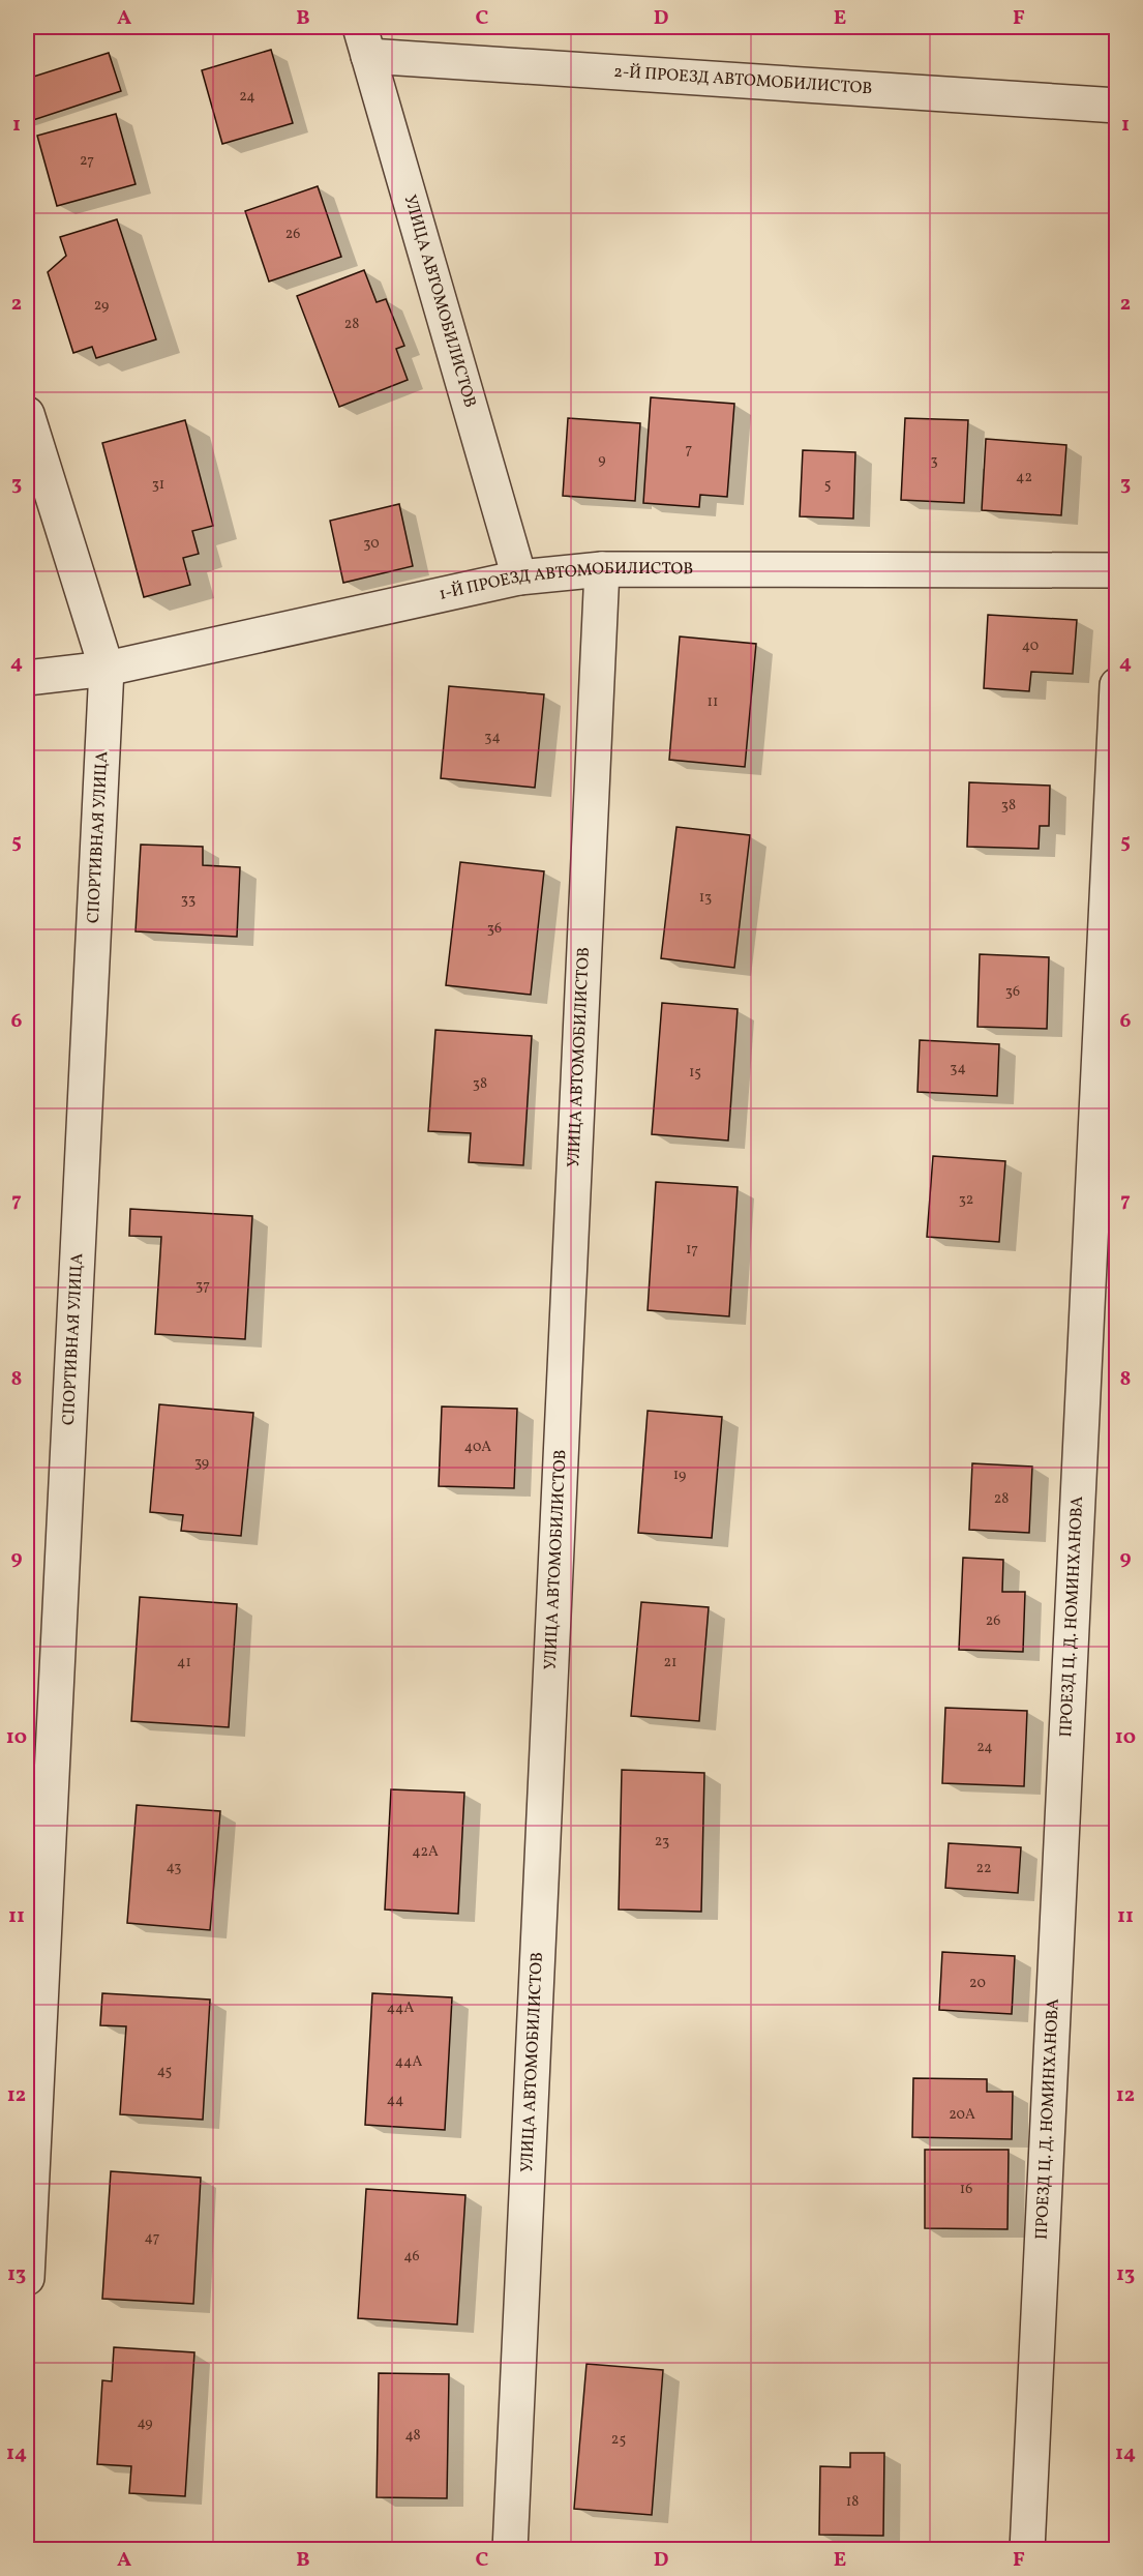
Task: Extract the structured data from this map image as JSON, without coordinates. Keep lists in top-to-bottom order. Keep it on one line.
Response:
{"streets":{"street":["2-Й ПРОЕЗД АВТОМОБИЛИСТОВ","УЛИЦА АВТОМОБИЛИСТОВ","1-Й ПРОЕЗД АВТОМОБИЛИСТОВ","СПОРТИВНАЯ УЛИЦА","ПРОЕЗД Ц. Д. НОМИНХАНОВА"]},"crossings":[["2-Й ПРОЕЗД АВТОМОБИЛИСТОВ","УЛИЦА АВТОМОБИЛИСТОВ"],["УЛИЦА АВТОМОБИЛИСТОВ","1-Й ПРОЕЗД АВТОМОБИЛИСТОВ"],["1-Й ПРОЕЗД АВТОМОБИЛИСТОВ","СПОРТИВНАЯ УЛИЦА"]],"house_numbers":["24","27","26","29","28","7","9","3","42","31","5","30","40","11","34","38","13","33","36","36","34","15","38","32","17","37","40А","39","19","28","26","41","21","24","23","42А","43","22","20","44А","44А","45","44","20А","16","47","46","49","48","25","18"],"grid":{"columns":["A","B","C","D","E","F"],"rows":["1","2","3","4","5","6","7","8","9","10","11","12","13","14"]}}
